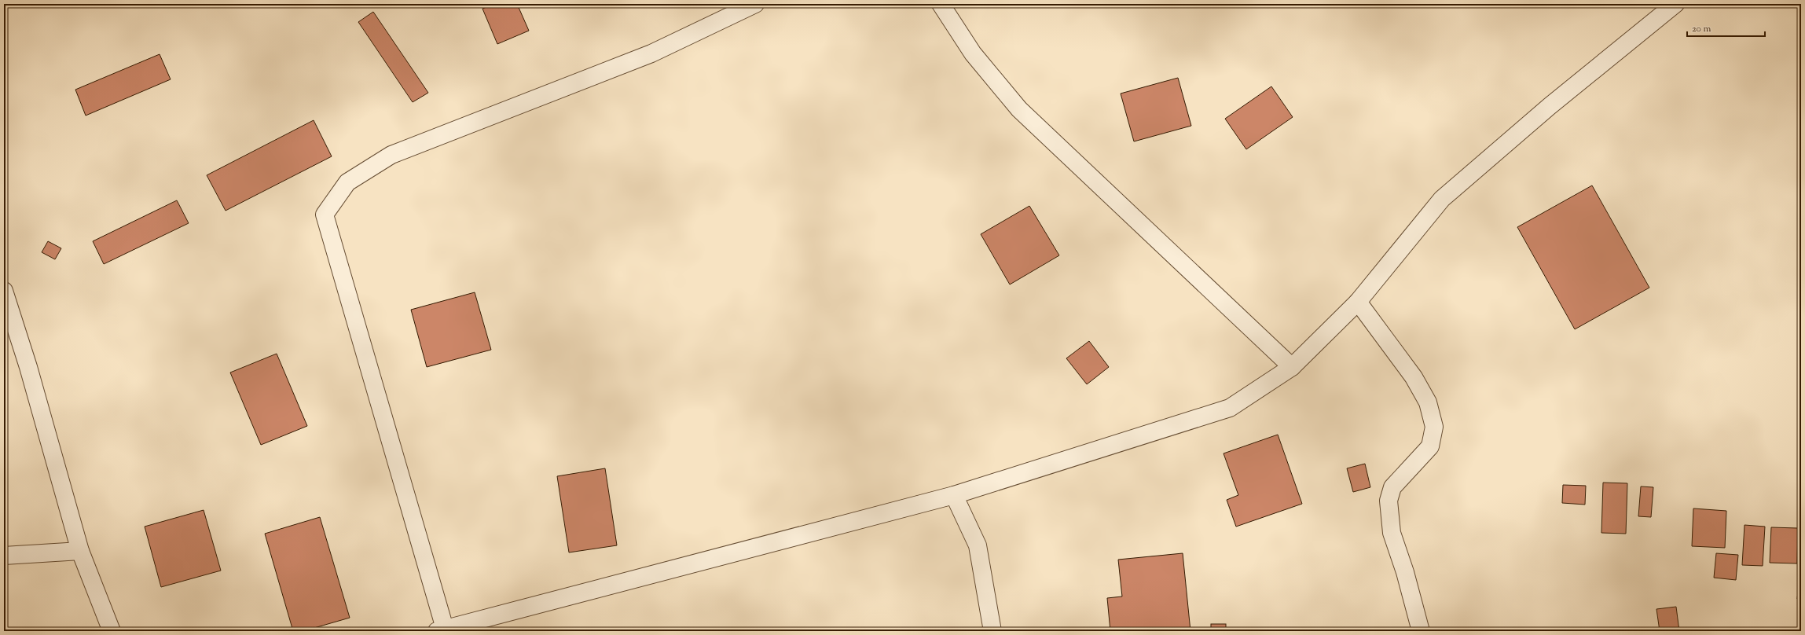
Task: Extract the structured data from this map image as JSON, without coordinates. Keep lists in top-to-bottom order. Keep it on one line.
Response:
{"scale_bar":"20 m"}
